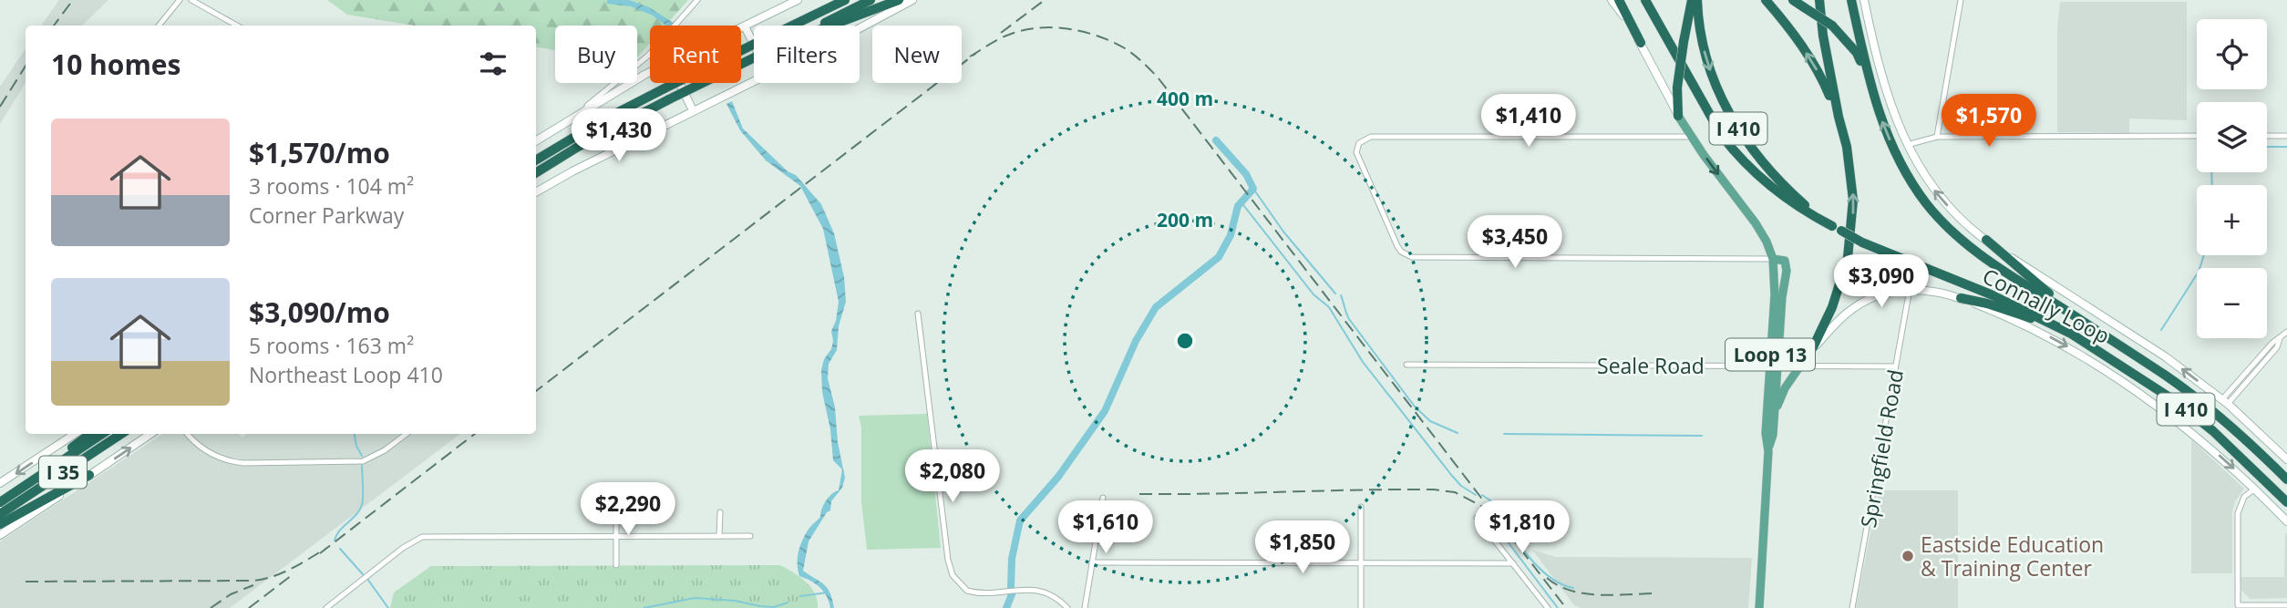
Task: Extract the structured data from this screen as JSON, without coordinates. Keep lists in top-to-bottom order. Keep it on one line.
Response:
{"streets":{"highway":["I 410","Connally Loop","Loop 13","I 35"],"street":["Seale Road","Springfield Road"]},"crossings":[["Loop 13","Seale Road"],["Seale Road","Springfield Road"]],"places":["Eastside Education & Training Center"],"page":{"map_buttons":["+","−"],"chip":["Buy","Rent","Filters","New"],"heading":"10 homes","price":["$1,410","$1,570","$1,430","$3,450","$3,090","$2,080","$2,290","$1,610","$1,810","$1,850"],"list":[{"name":"$1,570/mo","note":"3 rooms · 104 m² · Corner Parkway"},{"name":"$3,090/mo","note":"5 rooms · 163 m² · Northeast Loop 410"}]},"rings":["400 m","200 m"]}
